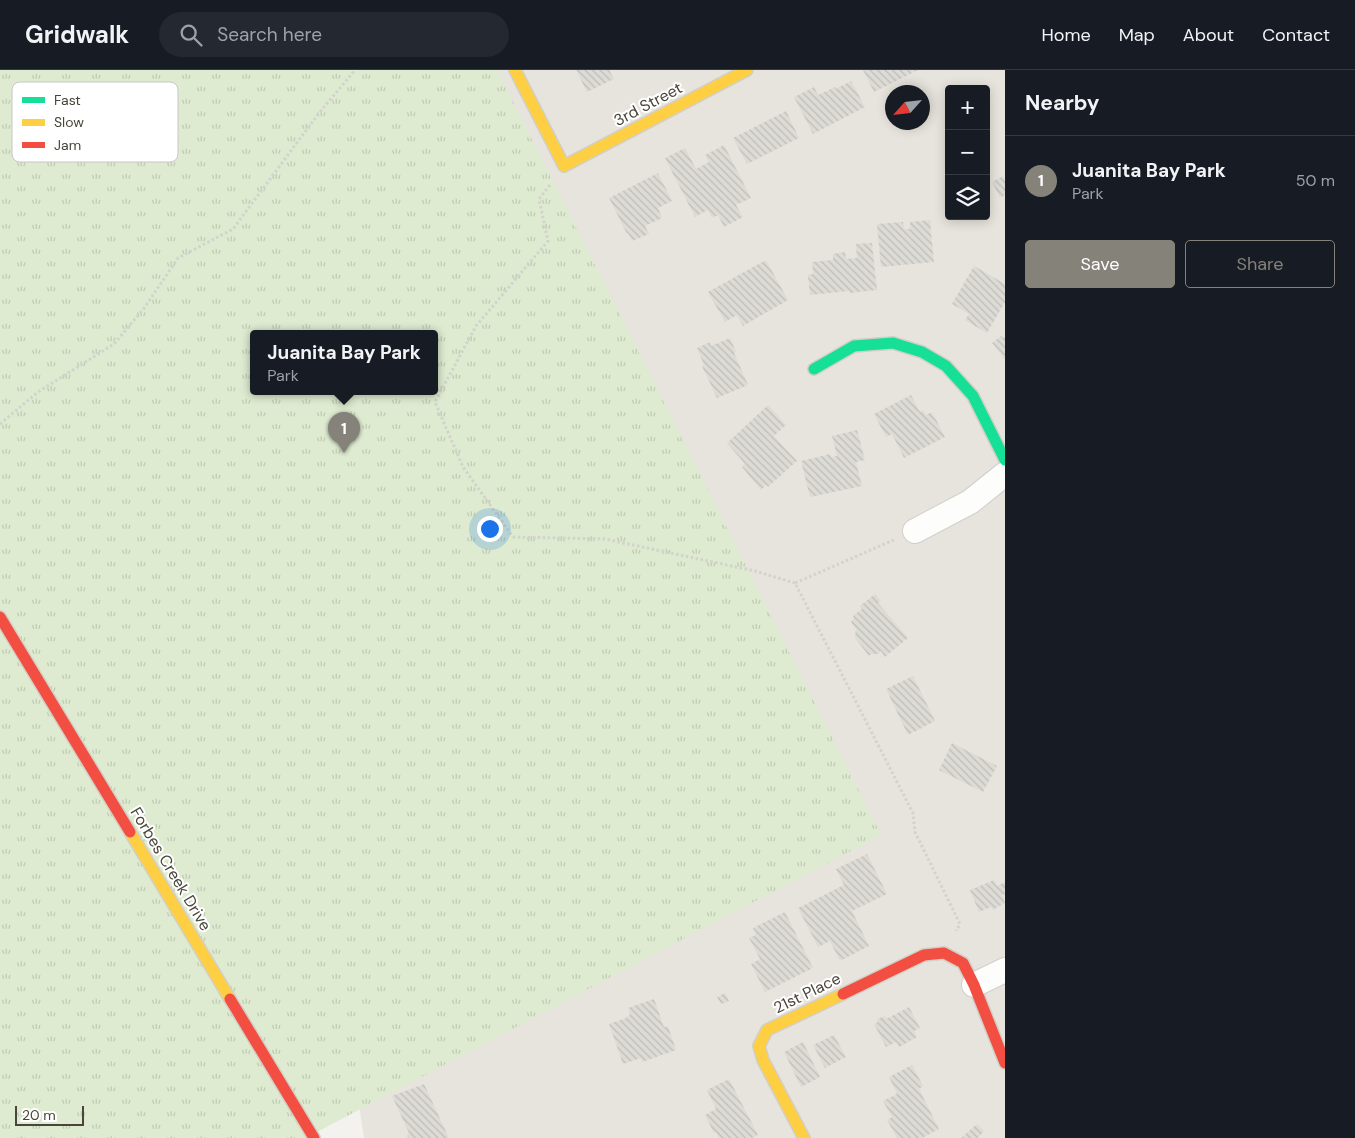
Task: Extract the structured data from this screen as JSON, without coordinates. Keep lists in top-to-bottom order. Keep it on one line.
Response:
{"streets":{"street":["3rd Street","Forbes Creek Drive","21st Place"]},"legend":["Fast","Slow","Jam"],"scale_bar":"20 m","north":"bottom left","page":{"header":"Gridwalk","search":"Search here","nav":["Home","Map","About","Contact"],"heading":"Nearby","map_buttons":["+","−"],"list":[{"mark":"1","name":"Juanita Bay Park","note":"Park","value":"50 m"}],"buttons":["Save","Share"],"popup":["Juanita Bay Park","Park"],"pins":"1","scale":"20 m"}}
